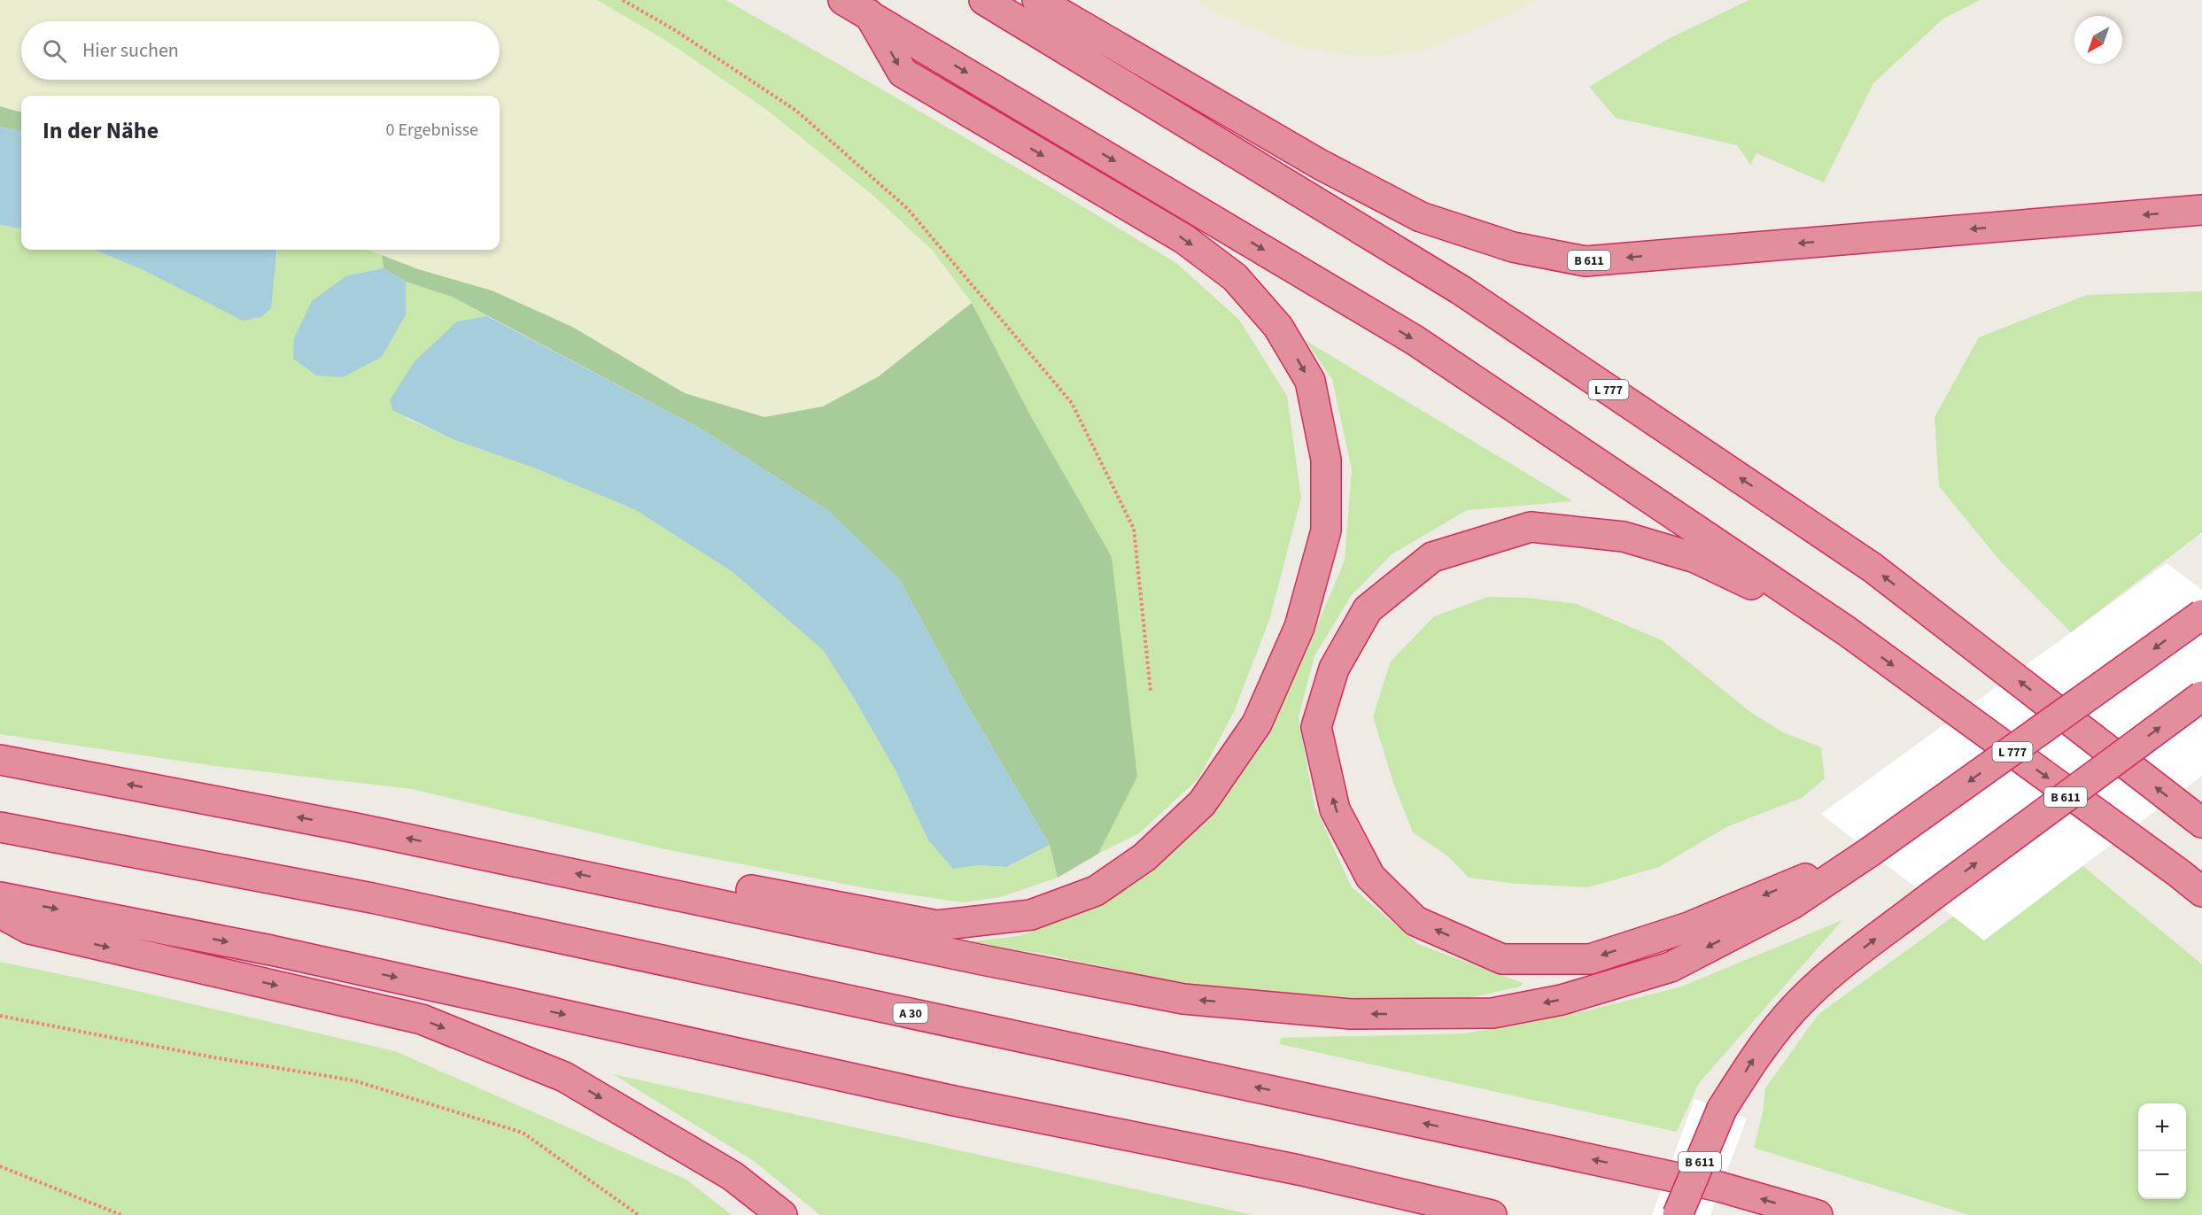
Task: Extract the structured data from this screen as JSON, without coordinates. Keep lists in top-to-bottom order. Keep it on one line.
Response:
{"streets":{"highway":["B 611","L 777","A 30"]},"north":"bottom left","page":{"search":"Hier suchen","heading":["In der Nähe","0 Ergebnisse"],"map_buttons":["+","−"]}}
